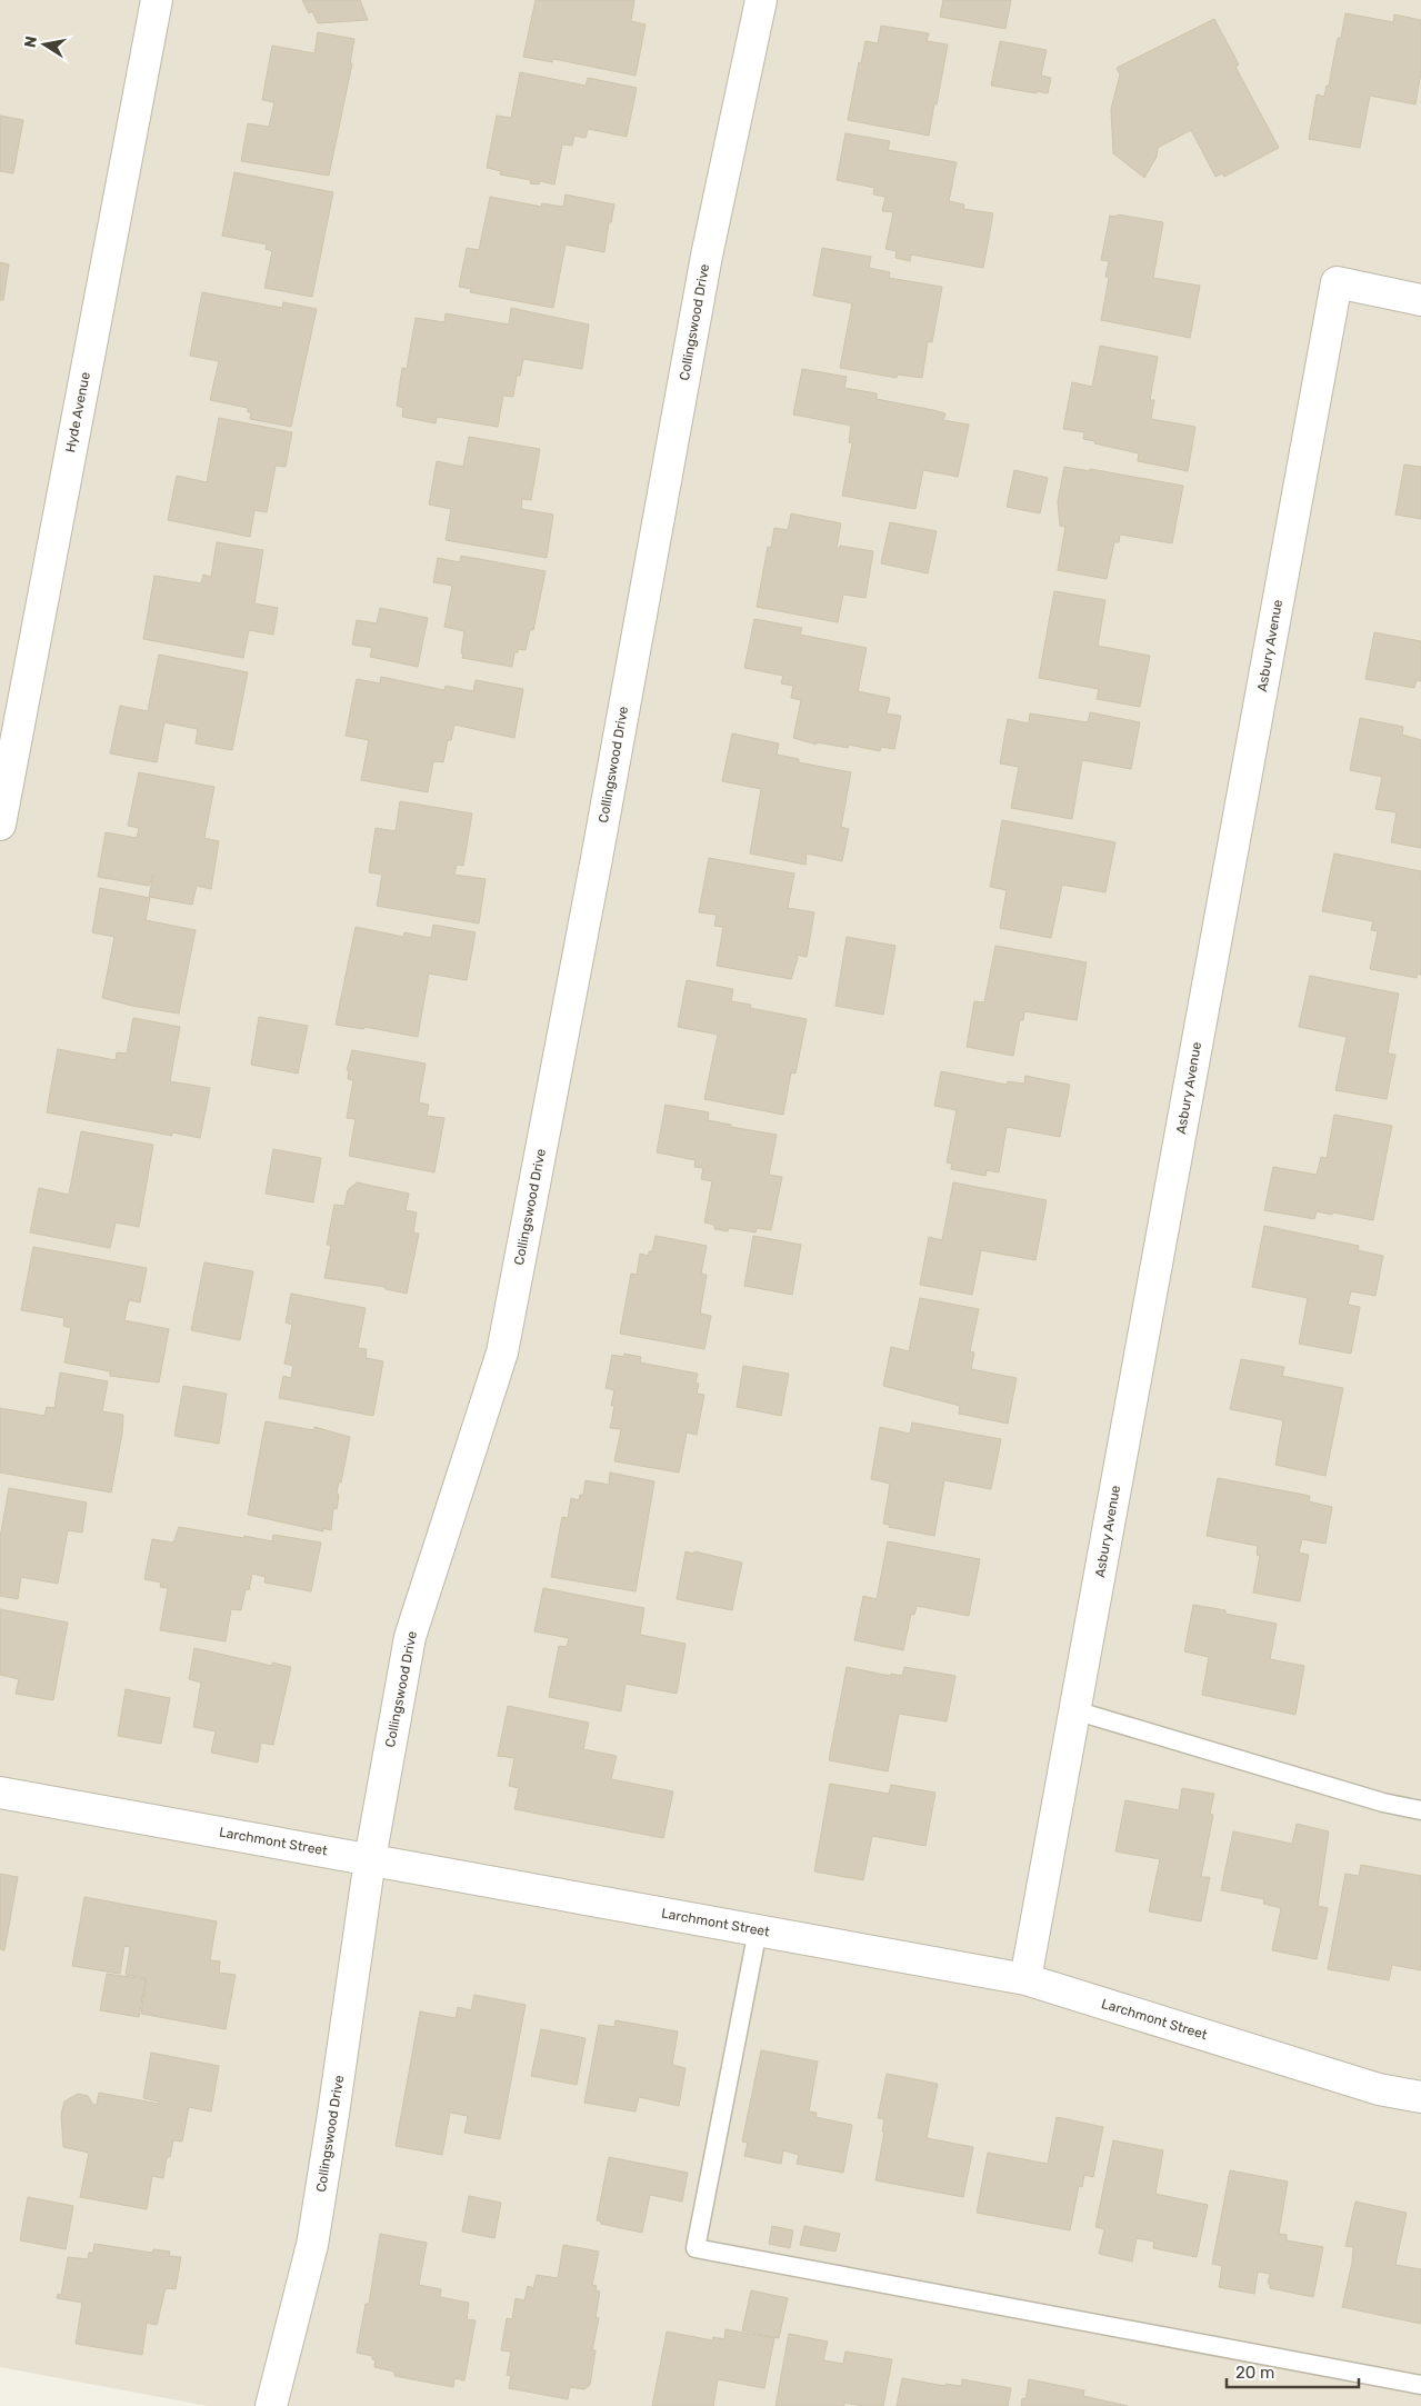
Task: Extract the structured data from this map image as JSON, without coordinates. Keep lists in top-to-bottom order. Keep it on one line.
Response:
{"streets":{"street":["Collingswood Drive","Hyde Avenue","Asbury Avenue","Larchmont Street"]},"crossings":[["Collingswood Drive","Larchmont Street"],["Asbury Avenue","Larchmont Street"]],"scale_bar":"20 m","north":"left"}
